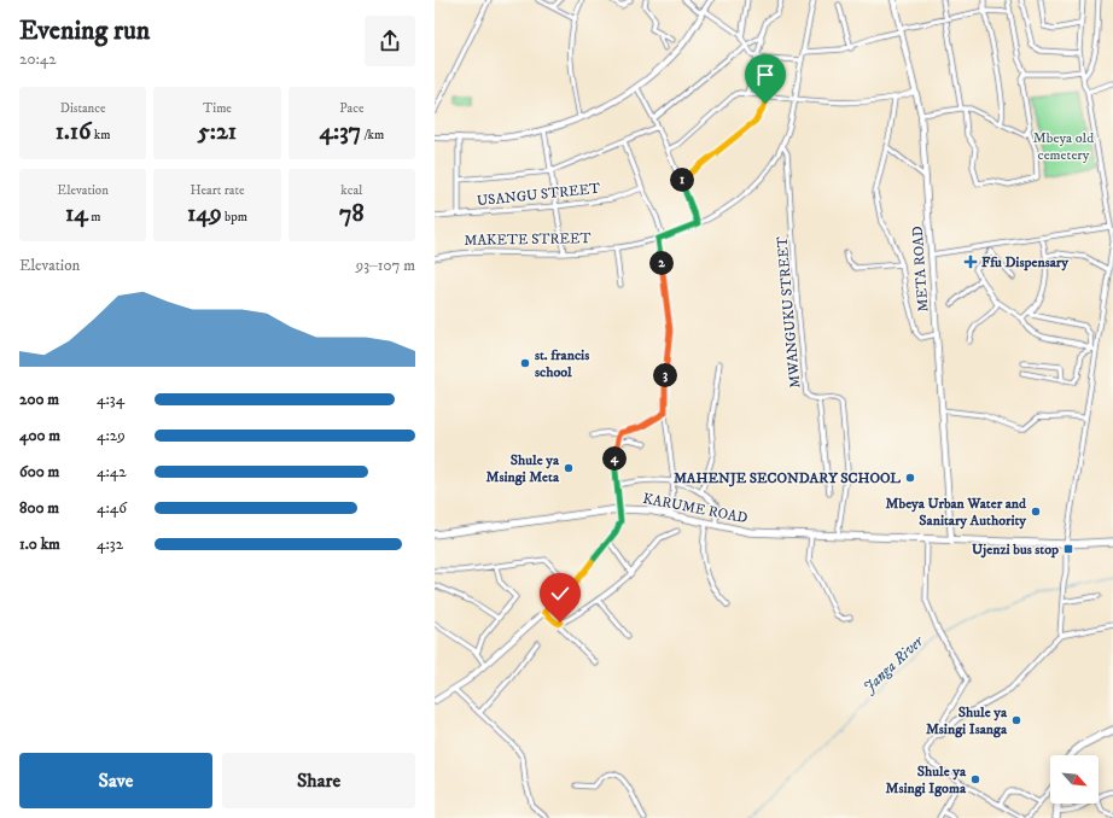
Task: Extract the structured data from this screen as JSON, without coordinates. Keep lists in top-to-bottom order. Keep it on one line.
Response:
{"streets":{"highway":["KARUME ROAD"],"street":["USANGU STREET","MAKETE STREET","META ROAD","MWANGUKU STREET"]},"crossings":[["MAKETE STREET","MWANGUKU STREET"],["META ROAD","KARUME ROAD"],["MWANGUKU STREET","KARUME ROAD"]],"water":["Janga River"],"parks":["Mbeya old cemetery"],"places":{"health":["Ffu Dispensary"],"other":["st. francis school","Shule ya Msingi Meta","MAHENJE SECONDARY SCHOOL","Mbeya Urban Water and Sanitary Authority","Shule ya Msingi Isanga","Shule ya Msingi Igoma"],"transit":["Ujenzi bus stop"]},"north":"bottom right","page":{"heading":["Evening run","20:42"],"stats":[["Distance","1.16 km"],["Time","5:21"],["Pace","4:37 /km"],["Elevation","14 m"],["Heart rate","149 bpm"],["kcal","78"]],"pins":["1","2","3","4"],"chart":["Elevation","93–107 m"],"list":[{"name":"200 m","note":"4:34"},{"name":"400 m","note":"4:29"},{"name":"600 m","note":"4:42"},{"name":"800 m","note":"4:46"},{"name":"1.0 km","note":"4:32"}],"buttons":["Save","Share"]}}
